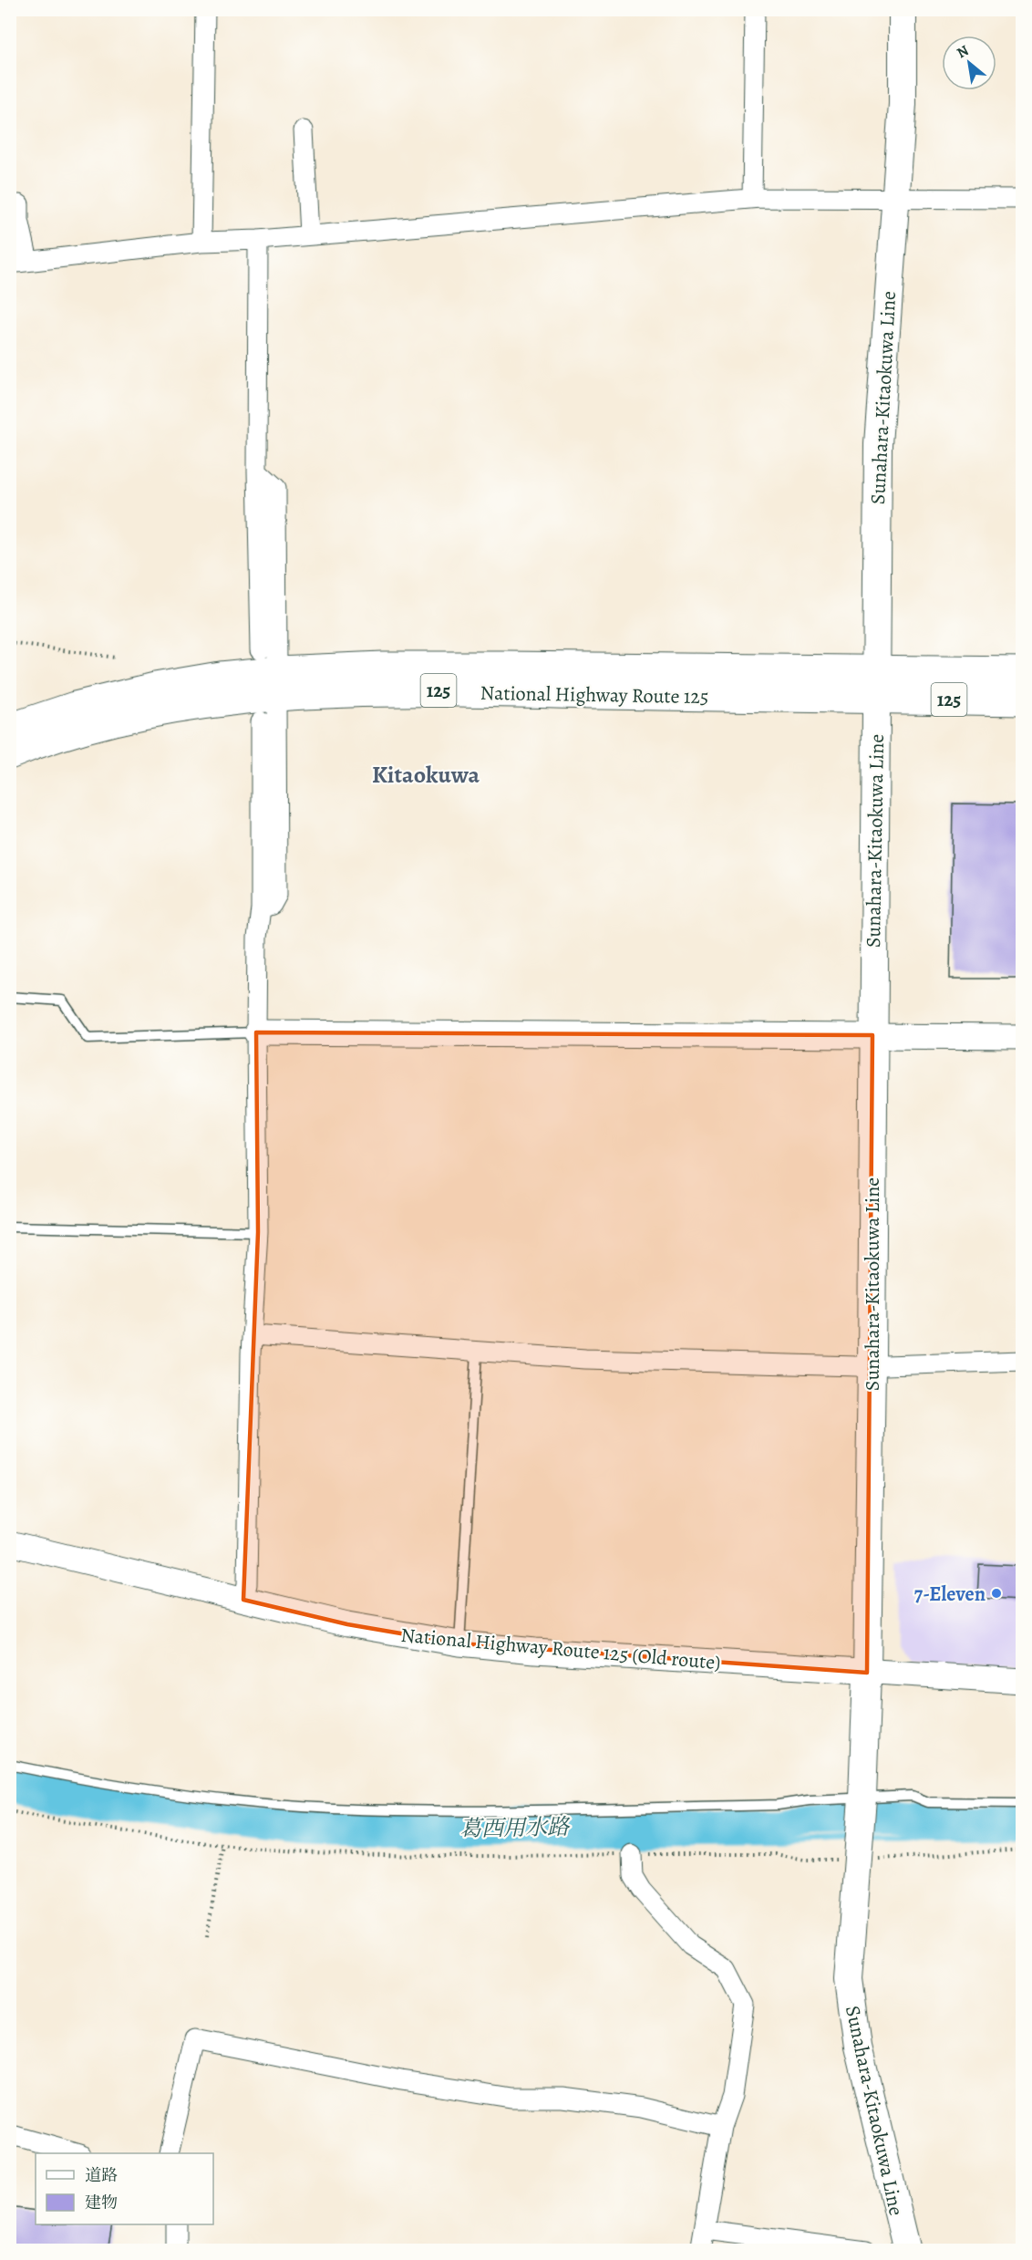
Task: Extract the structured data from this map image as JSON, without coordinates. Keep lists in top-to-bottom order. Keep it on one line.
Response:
{"streets":{"highway":["125","National Highway Route 125"],"main road":["Sunahara-Kitaokuwa Line"],"street":["National Highway Route 125 (Old route)"]},"crossings":[["Sunahara-Kitaokuwa Line","National Highway Route 125"],["Sunahara-Kitaokuwa Line","National Highway Route 125 (Old route)"]],"districts":["Kitaokuwa"],"water":["葛西用水路"],"places":["7-Eleven"],"legend":["道路","建物"],"north":"top left"}
